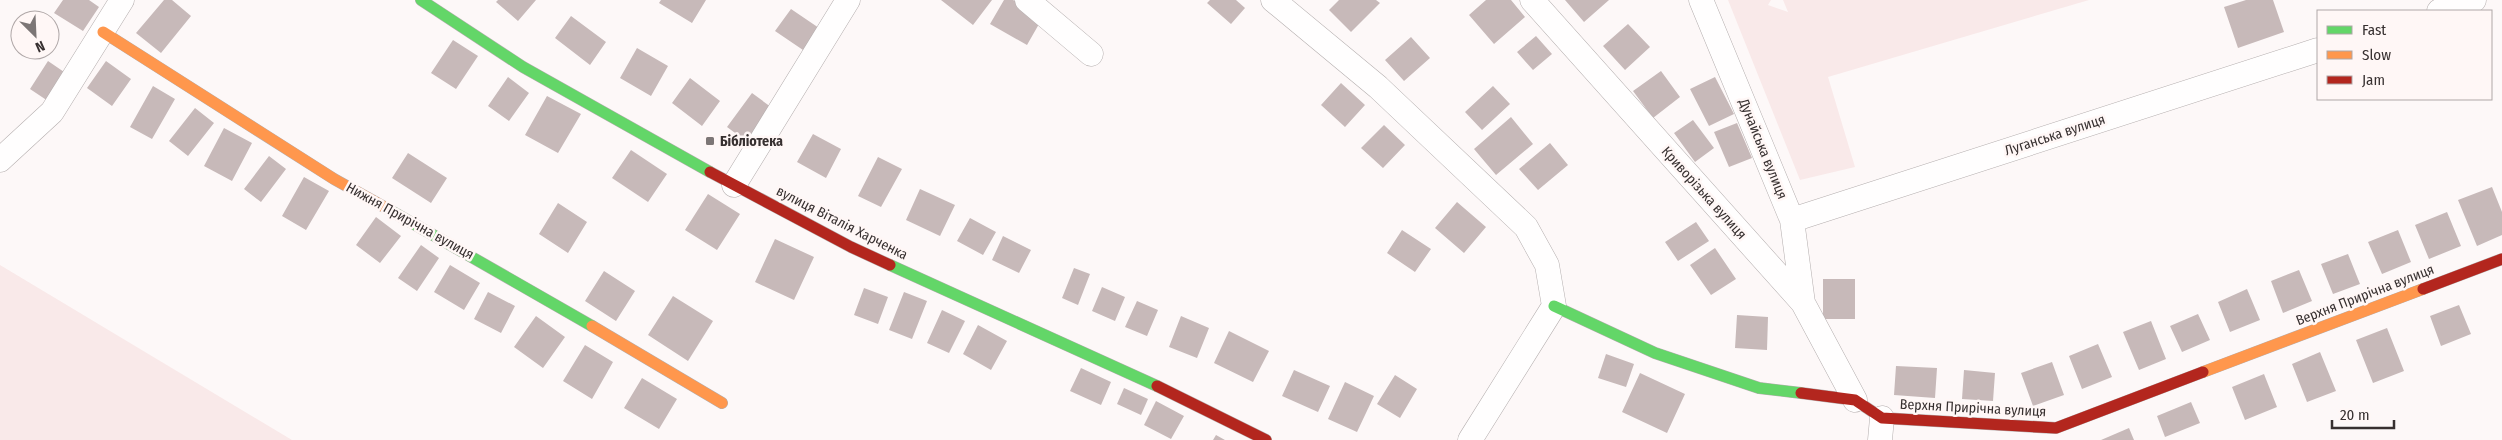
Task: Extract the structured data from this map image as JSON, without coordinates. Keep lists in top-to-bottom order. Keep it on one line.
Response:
{"streets":{"street":["Луганська вулиця","Дунайська вулиця","Криворізька вулиця","Нижня Прирічна вулиця","вулиця Віталія Харченка","Верхня Прирічна вулиця"]},"crossings":[["Луганська вулиця","Дунайська вулиця"],["Дунайська вулиця","Криворізька вулиця"],["Криворізька вулиця","Верхня Прирічна вулиця"]],"places":{"transit":["Бібліотека"]},"legend":["Fast","Slow","Jam"],"scale_bar":"20 m","north":"bottom right"}
